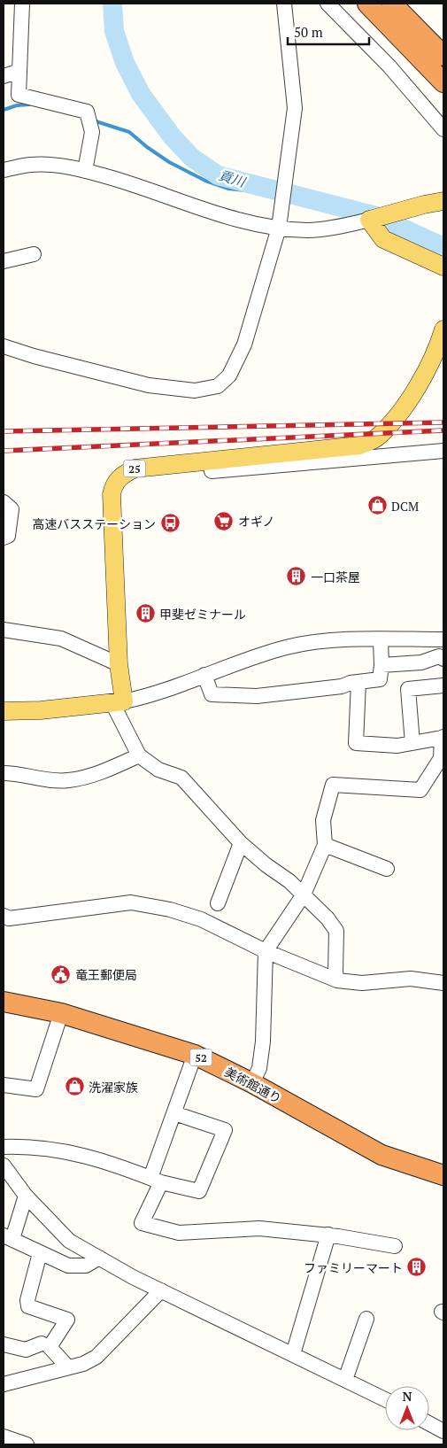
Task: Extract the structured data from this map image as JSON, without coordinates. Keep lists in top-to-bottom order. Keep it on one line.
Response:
{"streets":{"highway":["52","美術館通り"],"main road":["25"]},"water":["貢川"],"places":{"shop":["DCM","洗濯家族"],"supermarket":["オギノ"],"bus stop":["高速バスステーション"],"building":["一口茶屋","甲斐ゼミナール","ファミリーマート"],"public building":["竜王郵便局"]},"scale_bar":"50 m","north":"top"}
